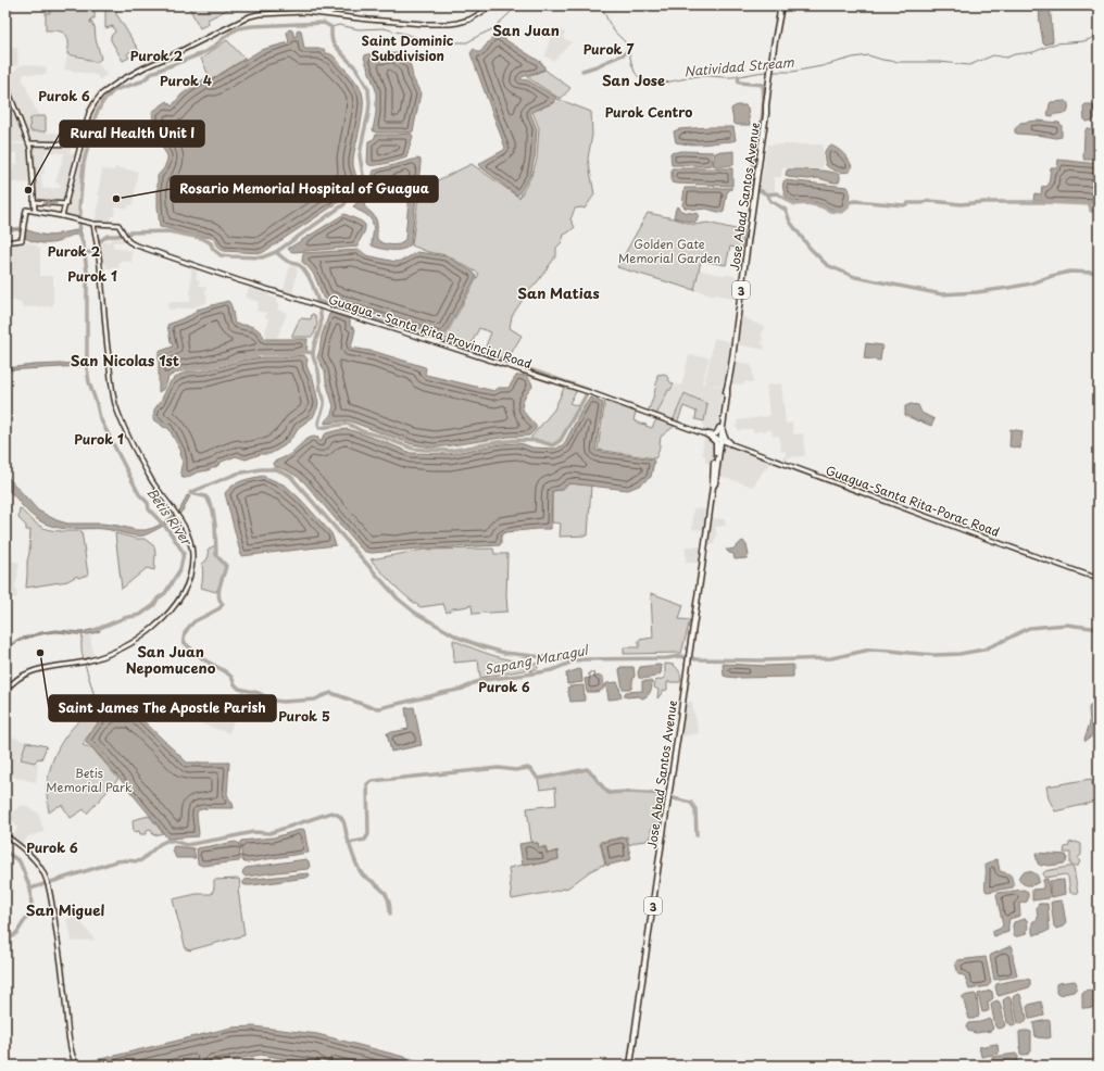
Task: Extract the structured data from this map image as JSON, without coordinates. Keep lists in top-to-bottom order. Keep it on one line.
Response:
{"streets":{"highway":["Jose Abad Santos Avenue","3"],"main road":["Guagua - Santa Rita Provincial Road","Guagua-Santa Rita-Porac Road"]},"crossings":[["Jose Abad Santos Avenue","Guagua - Santa Rita Provincial Road"],["Jose Abad Santos Avenue","Guagua-Santa Rita-Porac Road"],["Guagua - Santa Rita Provincial Road","Guagua-Santa Rita-Porac Road"]],"districts":["San Juan","Saint Dominic Subdivision","Purok 7","Purok 2","San Jose","Purok 4","Purok 6","Purok Centro","Purok 2","Purok 1","San Matias","San Nicolas 1st","Purok 1","San Juan Nepomuceno","Purok 6","Purok 5","Purok 6","San Miguel"],"water":["Natividad Stream","Betis River","Sapang Maragul"],"parks":["Golden Gate Memorial Garden","Betis Memorial Park"],"places":["Rural Health Unit I","Rosario Memorial Hospital of Guagua","Saint James The Apostle Parish"]}
